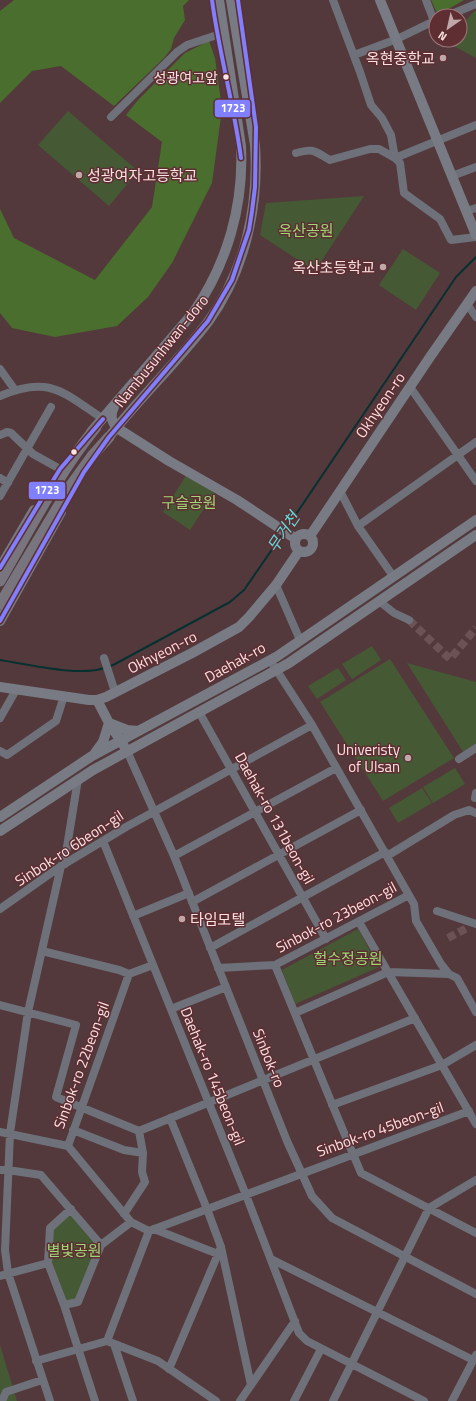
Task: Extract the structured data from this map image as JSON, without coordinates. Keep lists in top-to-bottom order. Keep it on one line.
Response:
{"streets":{"main road":["Nambusunhwan-doro","Okhyeon-ro","Daehak-ro"],"street":["Daehak-ro 131beon-gil","Sinbok-ro 6beon-gil","Sinbok-ro 23beon-gil","Sinbok-ro","Sinbok-ro 22beon-gil","Daehak-ro 145beon-gil","Sinbok-ro 45beon-gil"]},"crossings":[["Daehak-ro","Daehak-ro 131beon-gil"],["Daehak-ro","Sinbok-ro"],["Daehak-ro 131beon-gil","Sinbok-ro 6beon-gil"],["Daehak-ro 131beon-gil","Sinbok-ro 23beon-gil"],["Sinbok-ro 6beon-gil","Sinbok-ro"],["Sinbok-ro 6beon-gil","Daehak-ro 145beon-gil"],["Sinbok-ro 23beon-gil","Sinbok-ro"],["Sinbok-ro 23beon-gil","Sinbok-ro 45beon-gil"],["Sinbok-ro","Sinbok-ro 45beon-gil"],["Sinbok-ro 22beon-gil","Sinbok-ro 45beon-gil"],["Daehak-ro 145beon-gil","Sinbok-ro 45beon-gil"]],"water":["무거천"],"parks":["옥산공원","구슬공원","헐수정공원","별빛공원"],"places":["옥현중학교","성광여고앞","성광여자고등학교","옥산초등학교","Univeristy of Ulsan","타임모텔"],"lines":["transit line 1723"],"north":"bottom left"}
